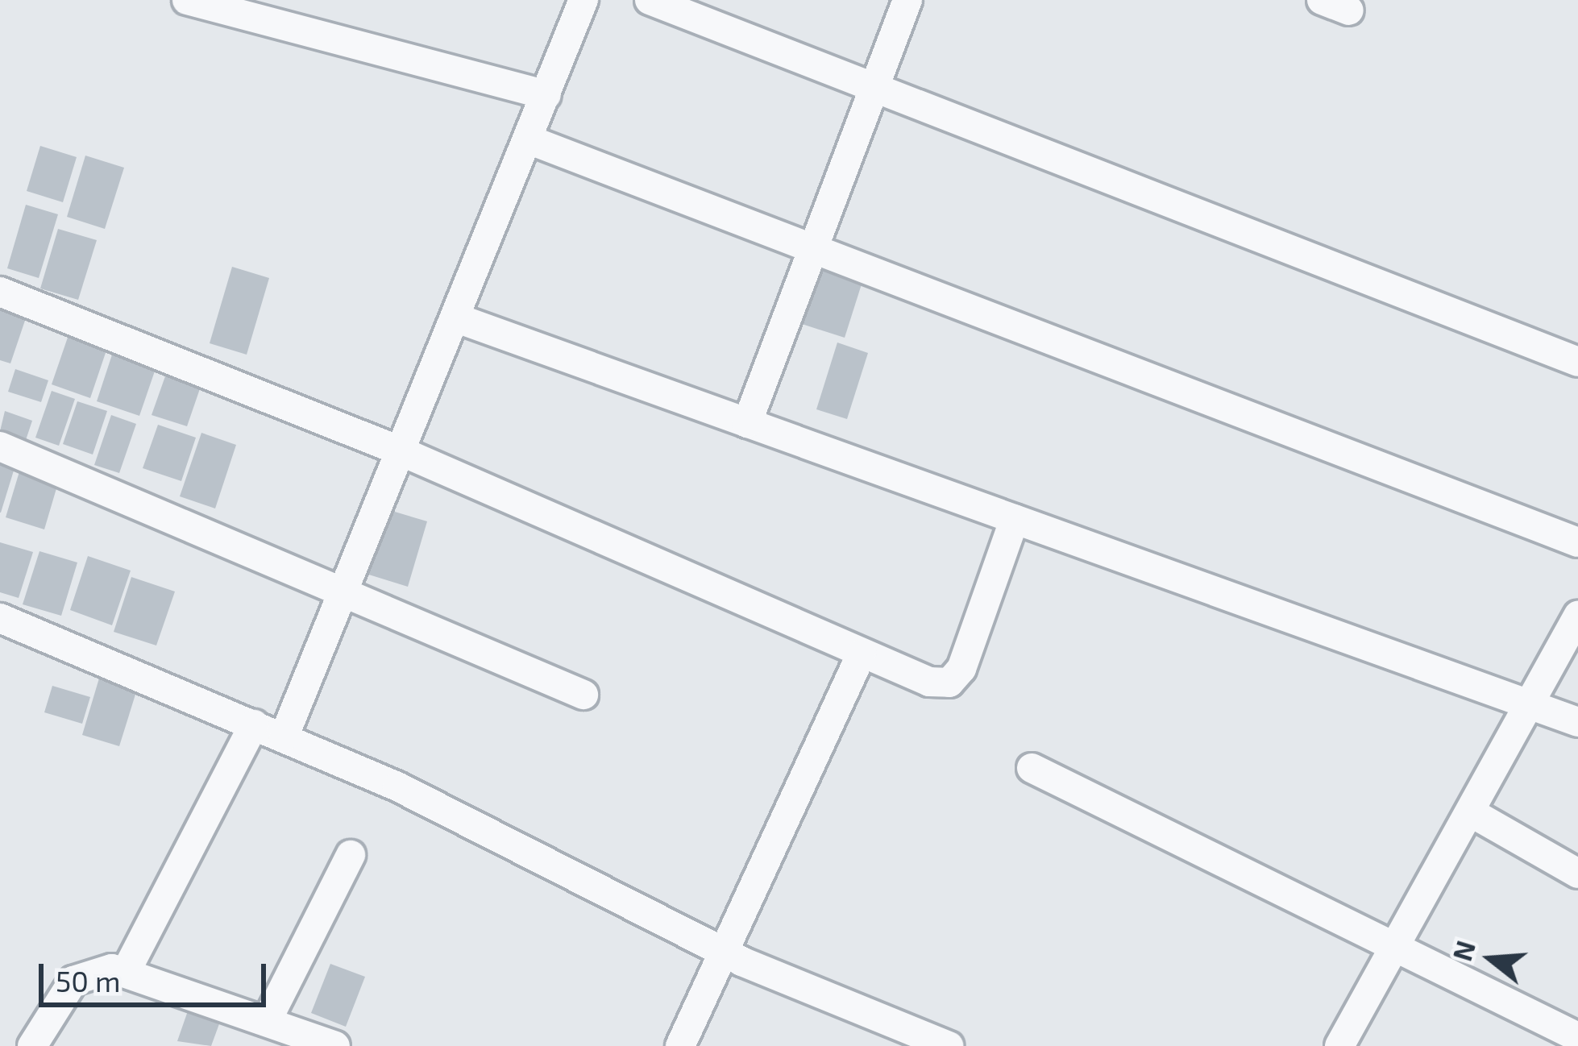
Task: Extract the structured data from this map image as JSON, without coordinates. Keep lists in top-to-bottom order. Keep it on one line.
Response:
{"scale_bar":"50 m","north":"left"}
